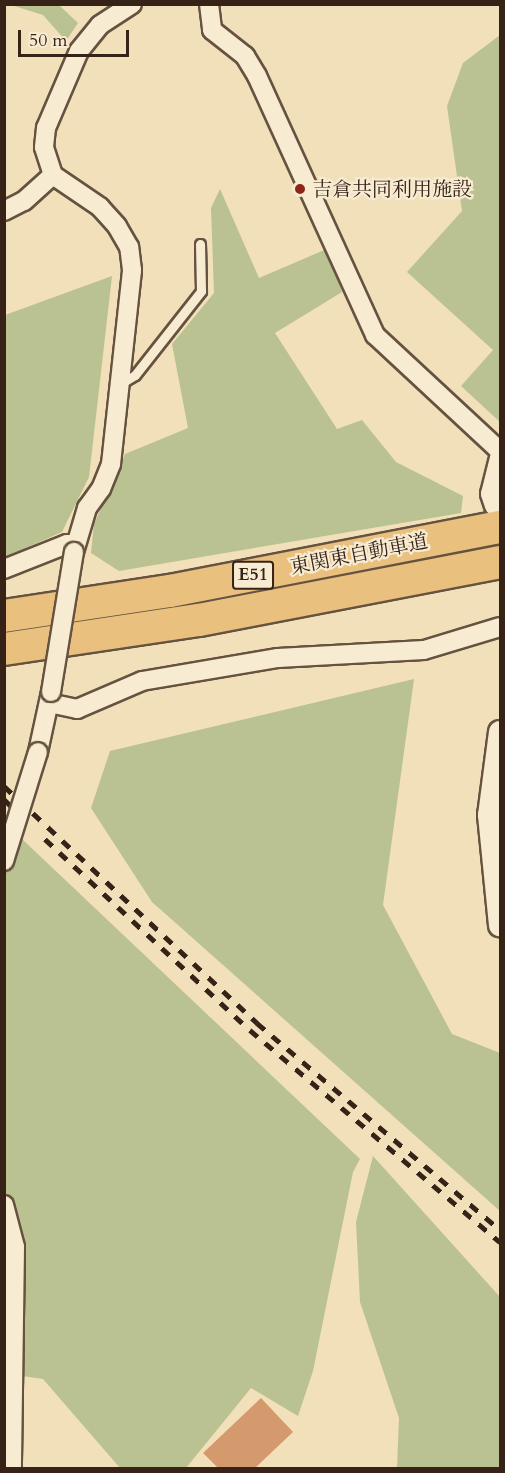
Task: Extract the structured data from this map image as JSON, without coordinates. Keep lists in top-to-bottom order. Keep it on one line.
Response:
{"streets":{"highway":["東関東自動車道","E51"]},"places":["吉倉共同利用施設"],"scale_bar":"50 m"}
